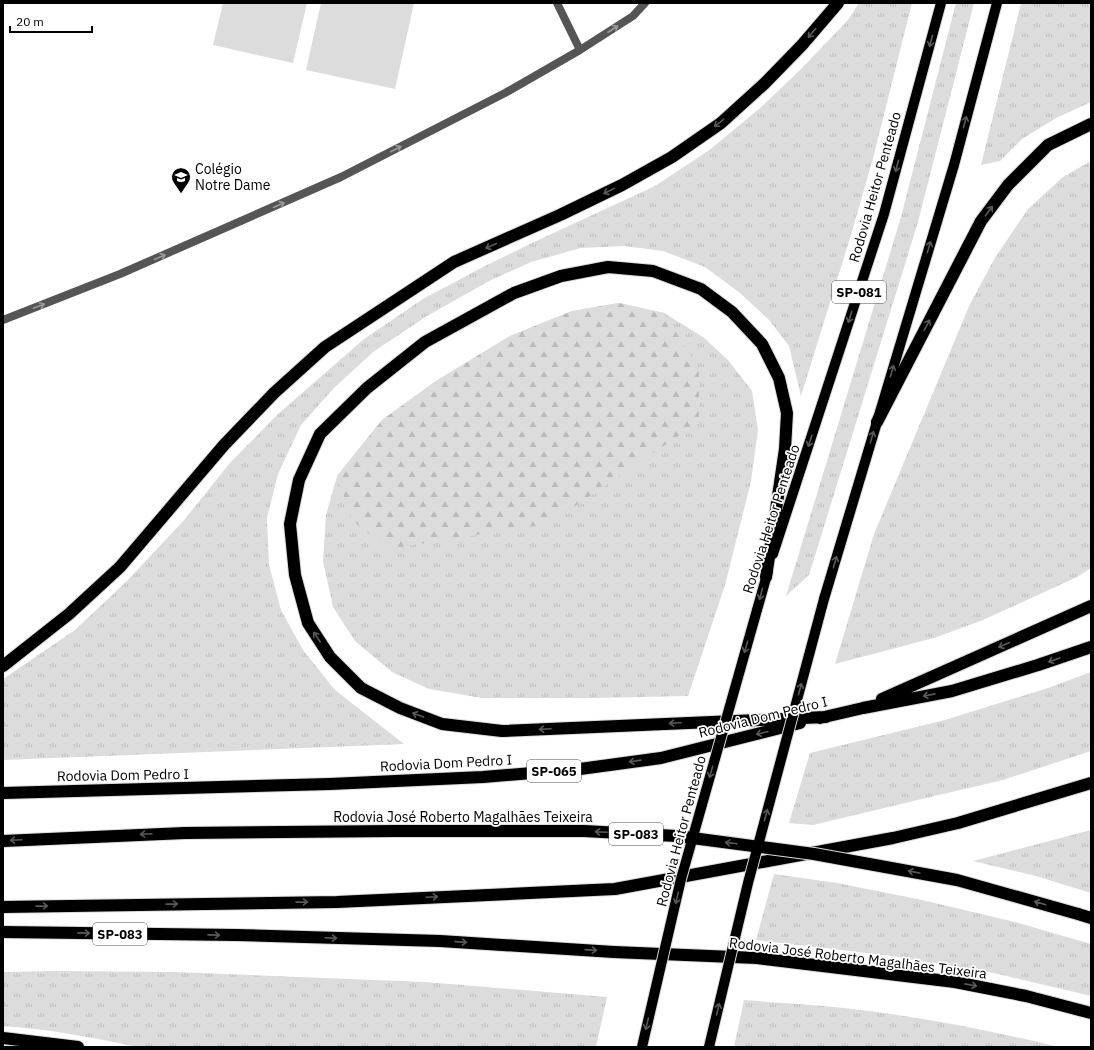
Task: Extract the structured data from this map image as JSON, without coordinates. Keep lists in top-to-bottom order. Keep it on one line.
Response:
{"streets":{"highway":["Rodovia Dom Pedro I","SP-065","Rodovia José Roberto Magalhães Teixeira","SP-083"],"main road":["Rodovia Heitor Penteado","SP-081"]},"one_way":["Rodovia Dom Pedro I"],"places":{"school or university":["Colégio Notre Dame"]},"scale_bar":"20 m"}
